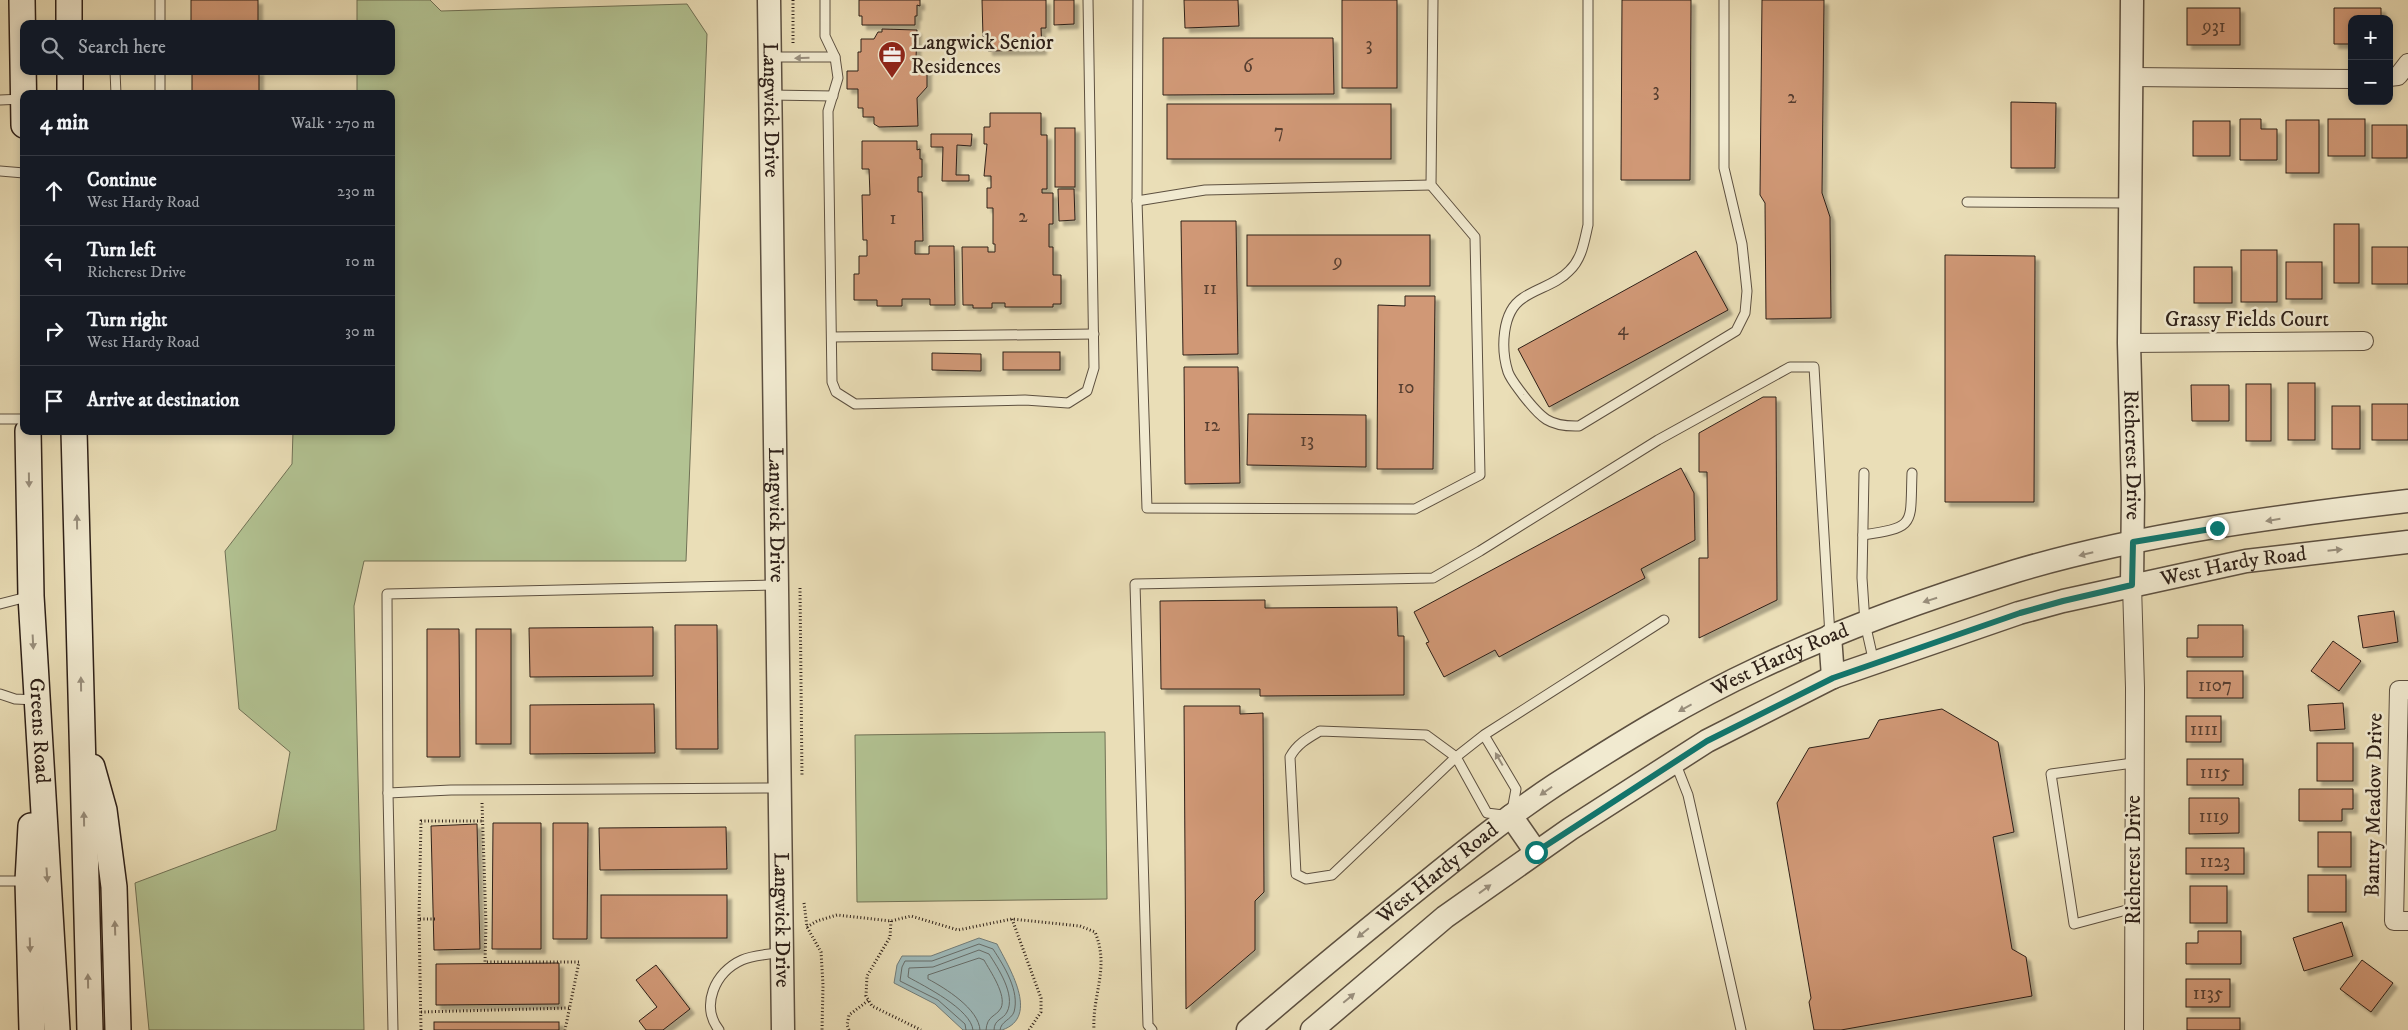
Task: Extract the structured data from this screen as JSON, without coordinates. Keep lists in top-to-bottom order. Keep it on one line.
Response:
{"streets":{"main road":["Greens Road"],"street":["Langwick Drive","Grassy Fields Court","Richcrest Drive","West Hardy Road","Bantry Meadow Drive"]},"crossings":[["Grassy Fields Court","Richcrest Drive"],["Richcrest Drive","West Hardy Road"]],"places":{"office":["Langwick Senior Residences"]},"house_numbers":["931","3","6","3","2","7","2","1","9","11","4","10","12","13","1107","1111","1115","1119","1123","1135"],"page":{"map_buttons":["+","−"],"search":"Search here","heading":["4 min","Walk · 270 m"],"list":[["Continue","West Hardy Road","230 m"],["Turn left","Richcrest Drive","10 m"],["Turn right","West Hardy Road","30 m"],"Arrive at destination"]}}
